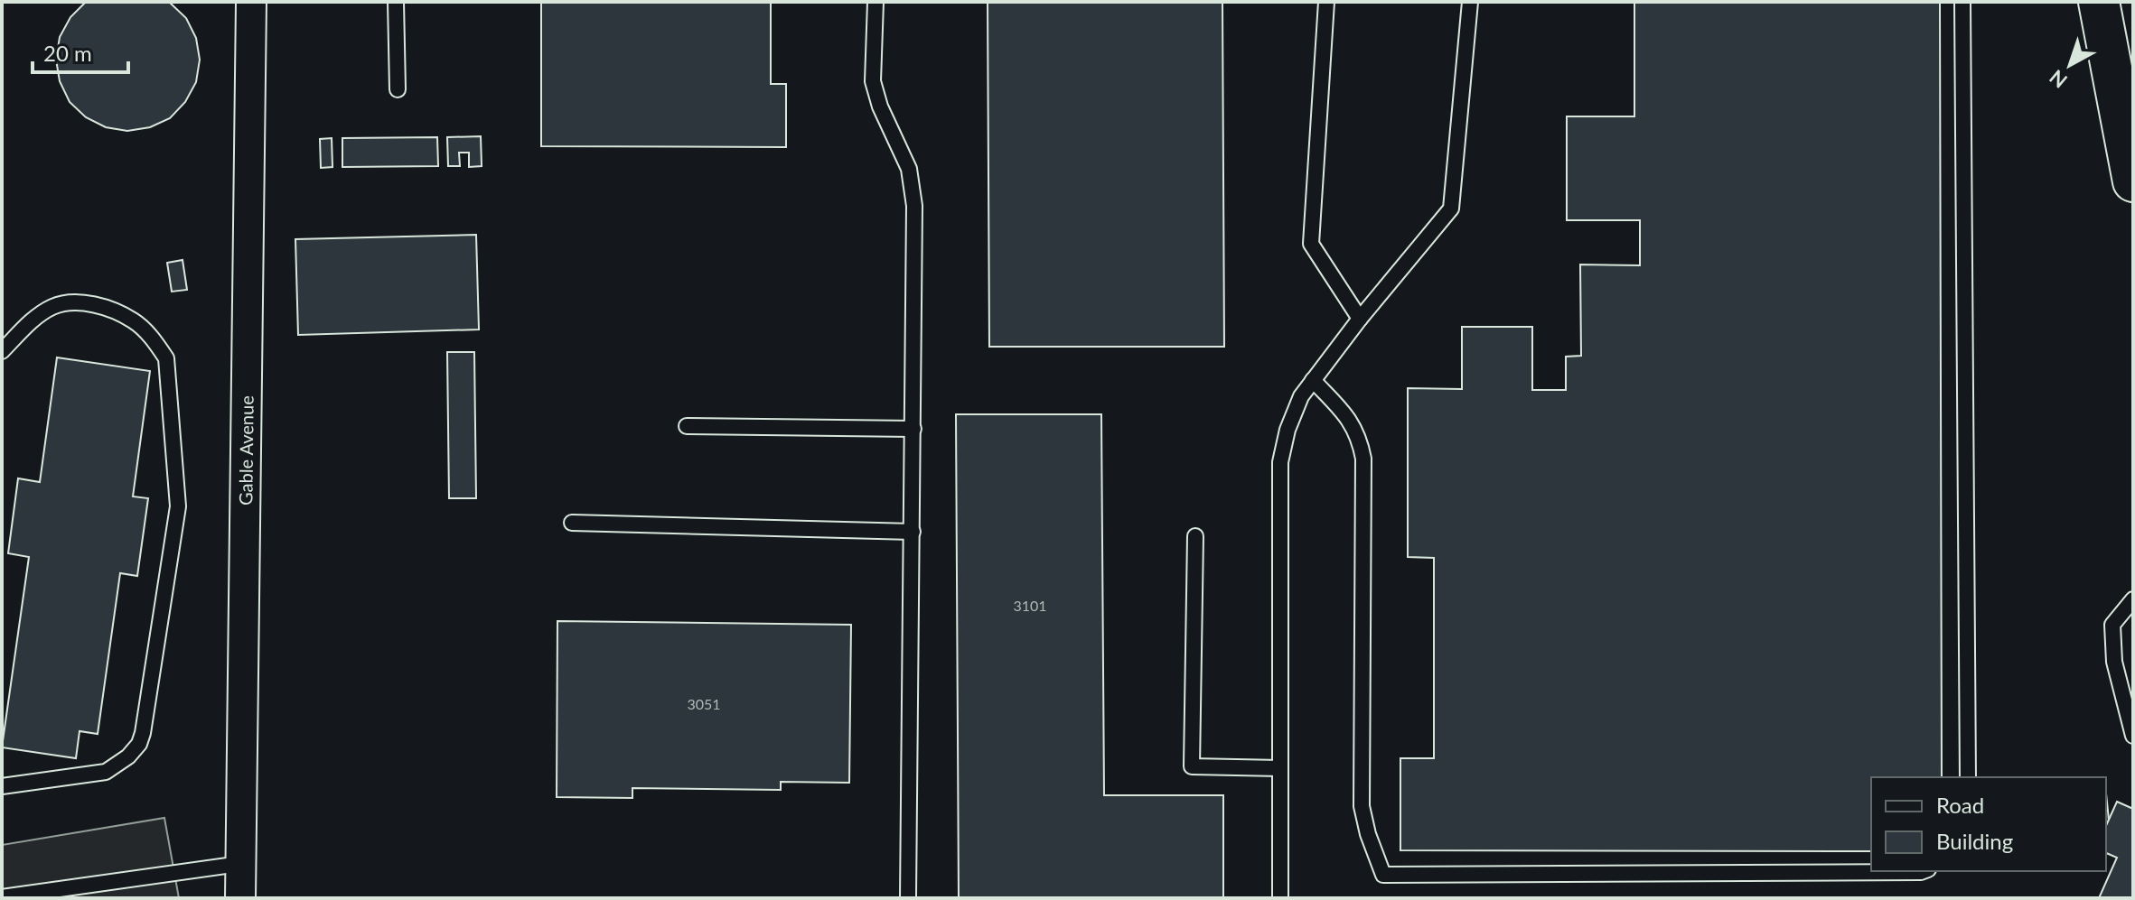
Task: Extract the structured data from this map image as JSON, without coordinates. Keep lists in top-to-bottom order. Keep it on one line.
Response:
{"streets":{"street":["Gable Avenue"]},"house_numbers":["3101","3051"],"legend":["Road","Building"],"scale_bar":"20 m","north":"bottom left"}
